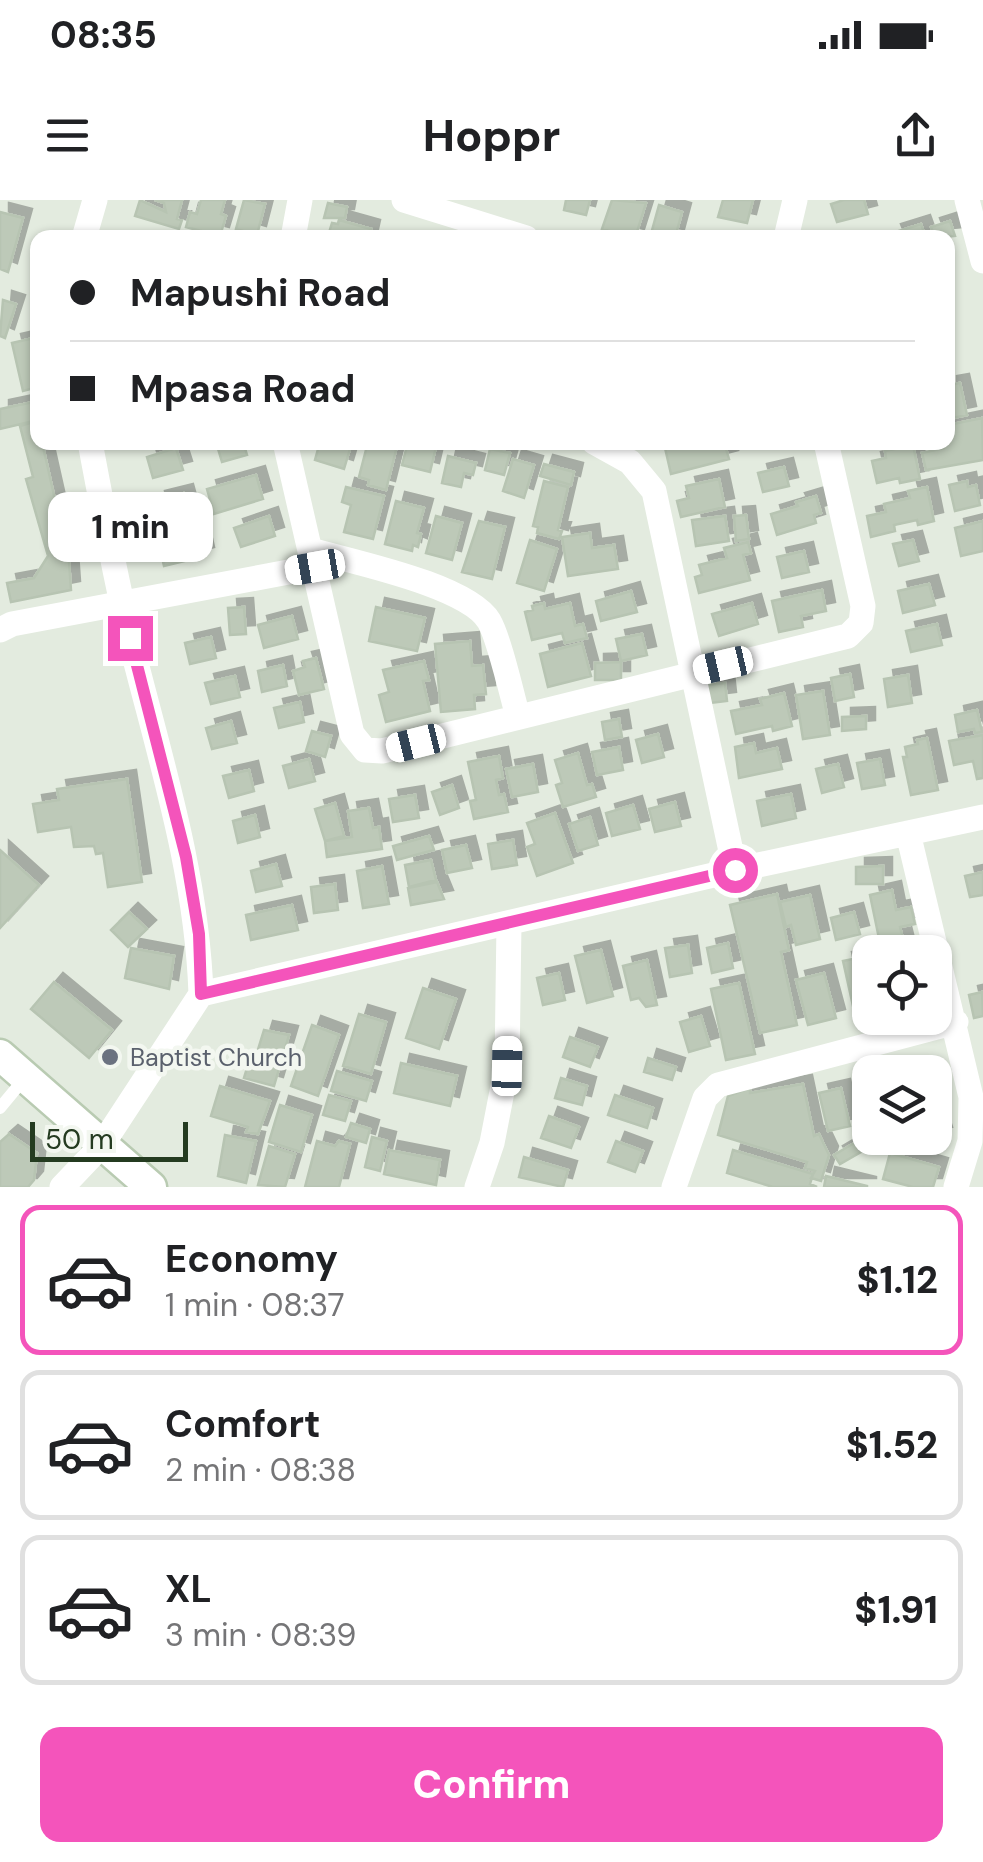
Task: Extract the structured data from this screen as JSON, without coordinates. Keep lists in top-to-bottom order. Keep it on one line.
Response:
{"places":["Baptist Church"],"scale_bar":"50 m","page":{"status":"08:35","header":"Hoppr","banner":["Mapushi Road","Mpasa Road"],"bubble":"1 min","scale":"50 m","list":[{"name":"Economy","note":"1 min · 08:37","value":"$1.12"},{"name":"Comfort","note":"2 min · 08:38","value":"$1.52"},{"name":"XL","note":"3 min · 08:39","value":"$1.91"}],"buttons":"Confirm"}}
